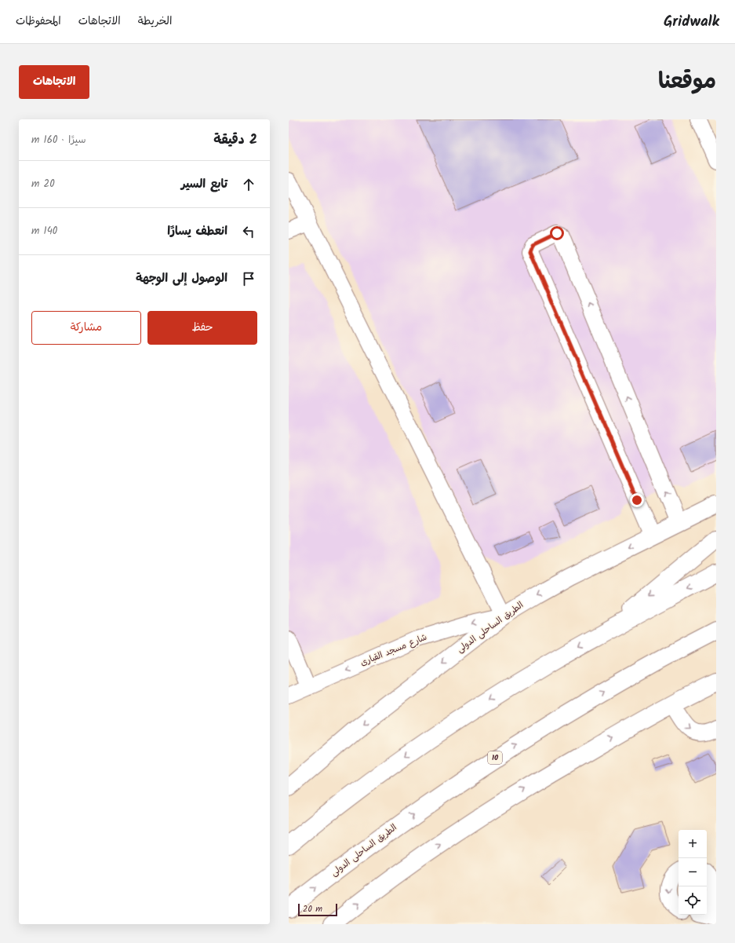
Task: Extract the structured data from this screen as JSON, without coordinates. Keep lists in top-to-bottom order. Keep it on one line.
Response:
{"streets":{"highway":["الطريق الساحلى الدولى","10"],"street":["شارع مسجد القبارى"]},"crossings":[["الطريق الساحلى الدولى","شارع مسجد القبارى"]],"one_way":["شارع مسجد القبارى"],"scale_bar":"20 m","page":{"header":"Gridwalk","nav":["الخريطة","الاتجاهات","المحفوظات"],"title":"موقعنا","buttons":["الاتجاهات",["حفظ","مشاركة"]],"heading":["2 دقيقة","سيرًا · 160 m"],"list":[["تابع السير","20 m"],["انعطف يسارًا","140 m"],"الوصول إلى الوجهة"],"map_buttons":["+","−"],"scale":"20 m"}}
